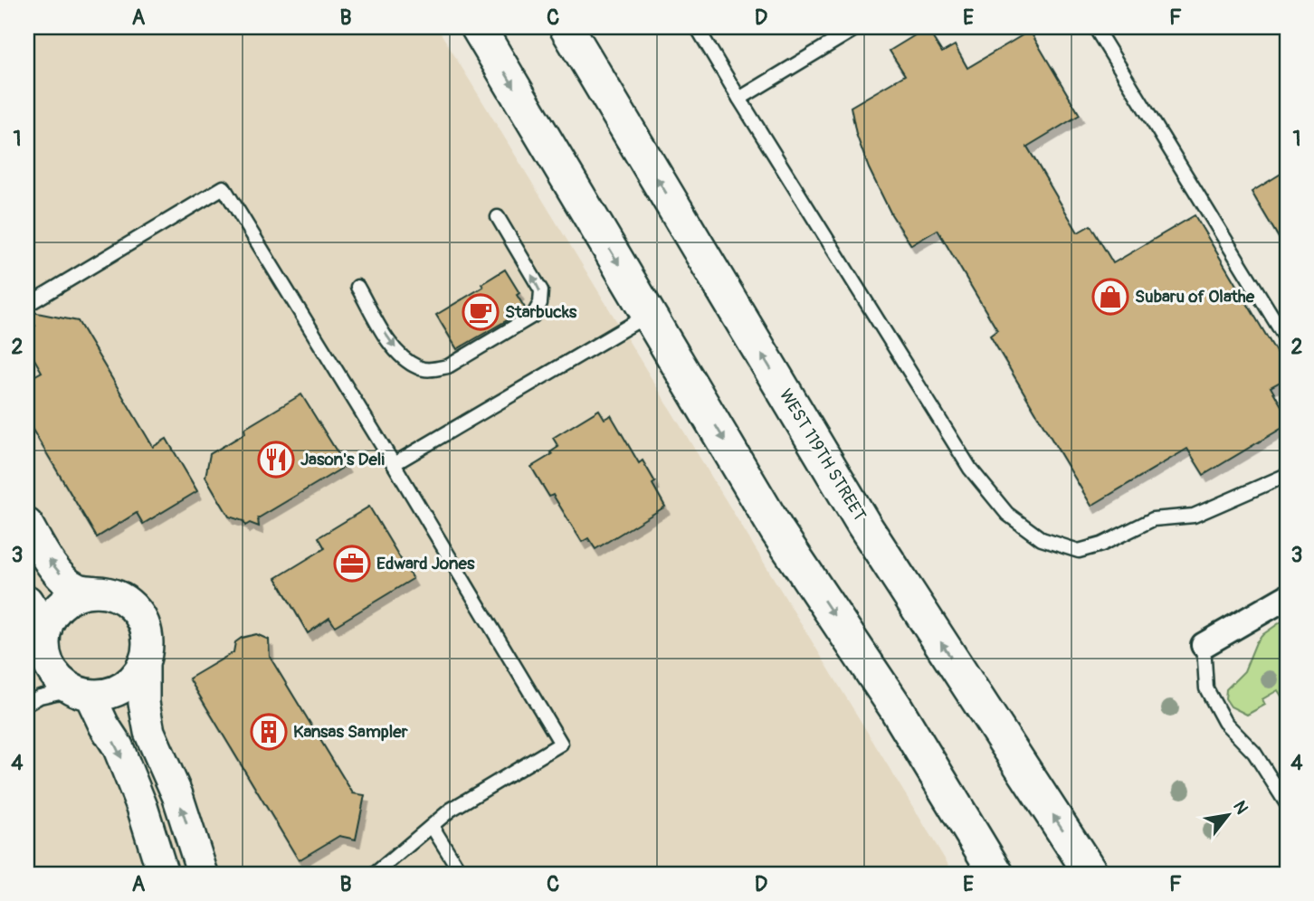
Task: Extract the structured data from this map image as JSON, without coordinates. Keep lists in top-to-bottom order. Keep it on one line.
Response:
{"streets":{"main road":["WEST 119TH STREET"]},"places":{"shop":["Subaru of Olathe"],"cafe":["Starbucks"],"restaurant":["Jason's Deli"],"office":["Edward Jones"],"building":["Kansas Sampler"]},"north":"top right","grid":{"columns":["A","B","C","D","E","F"],"rows":["1","2","3","4"]}}
